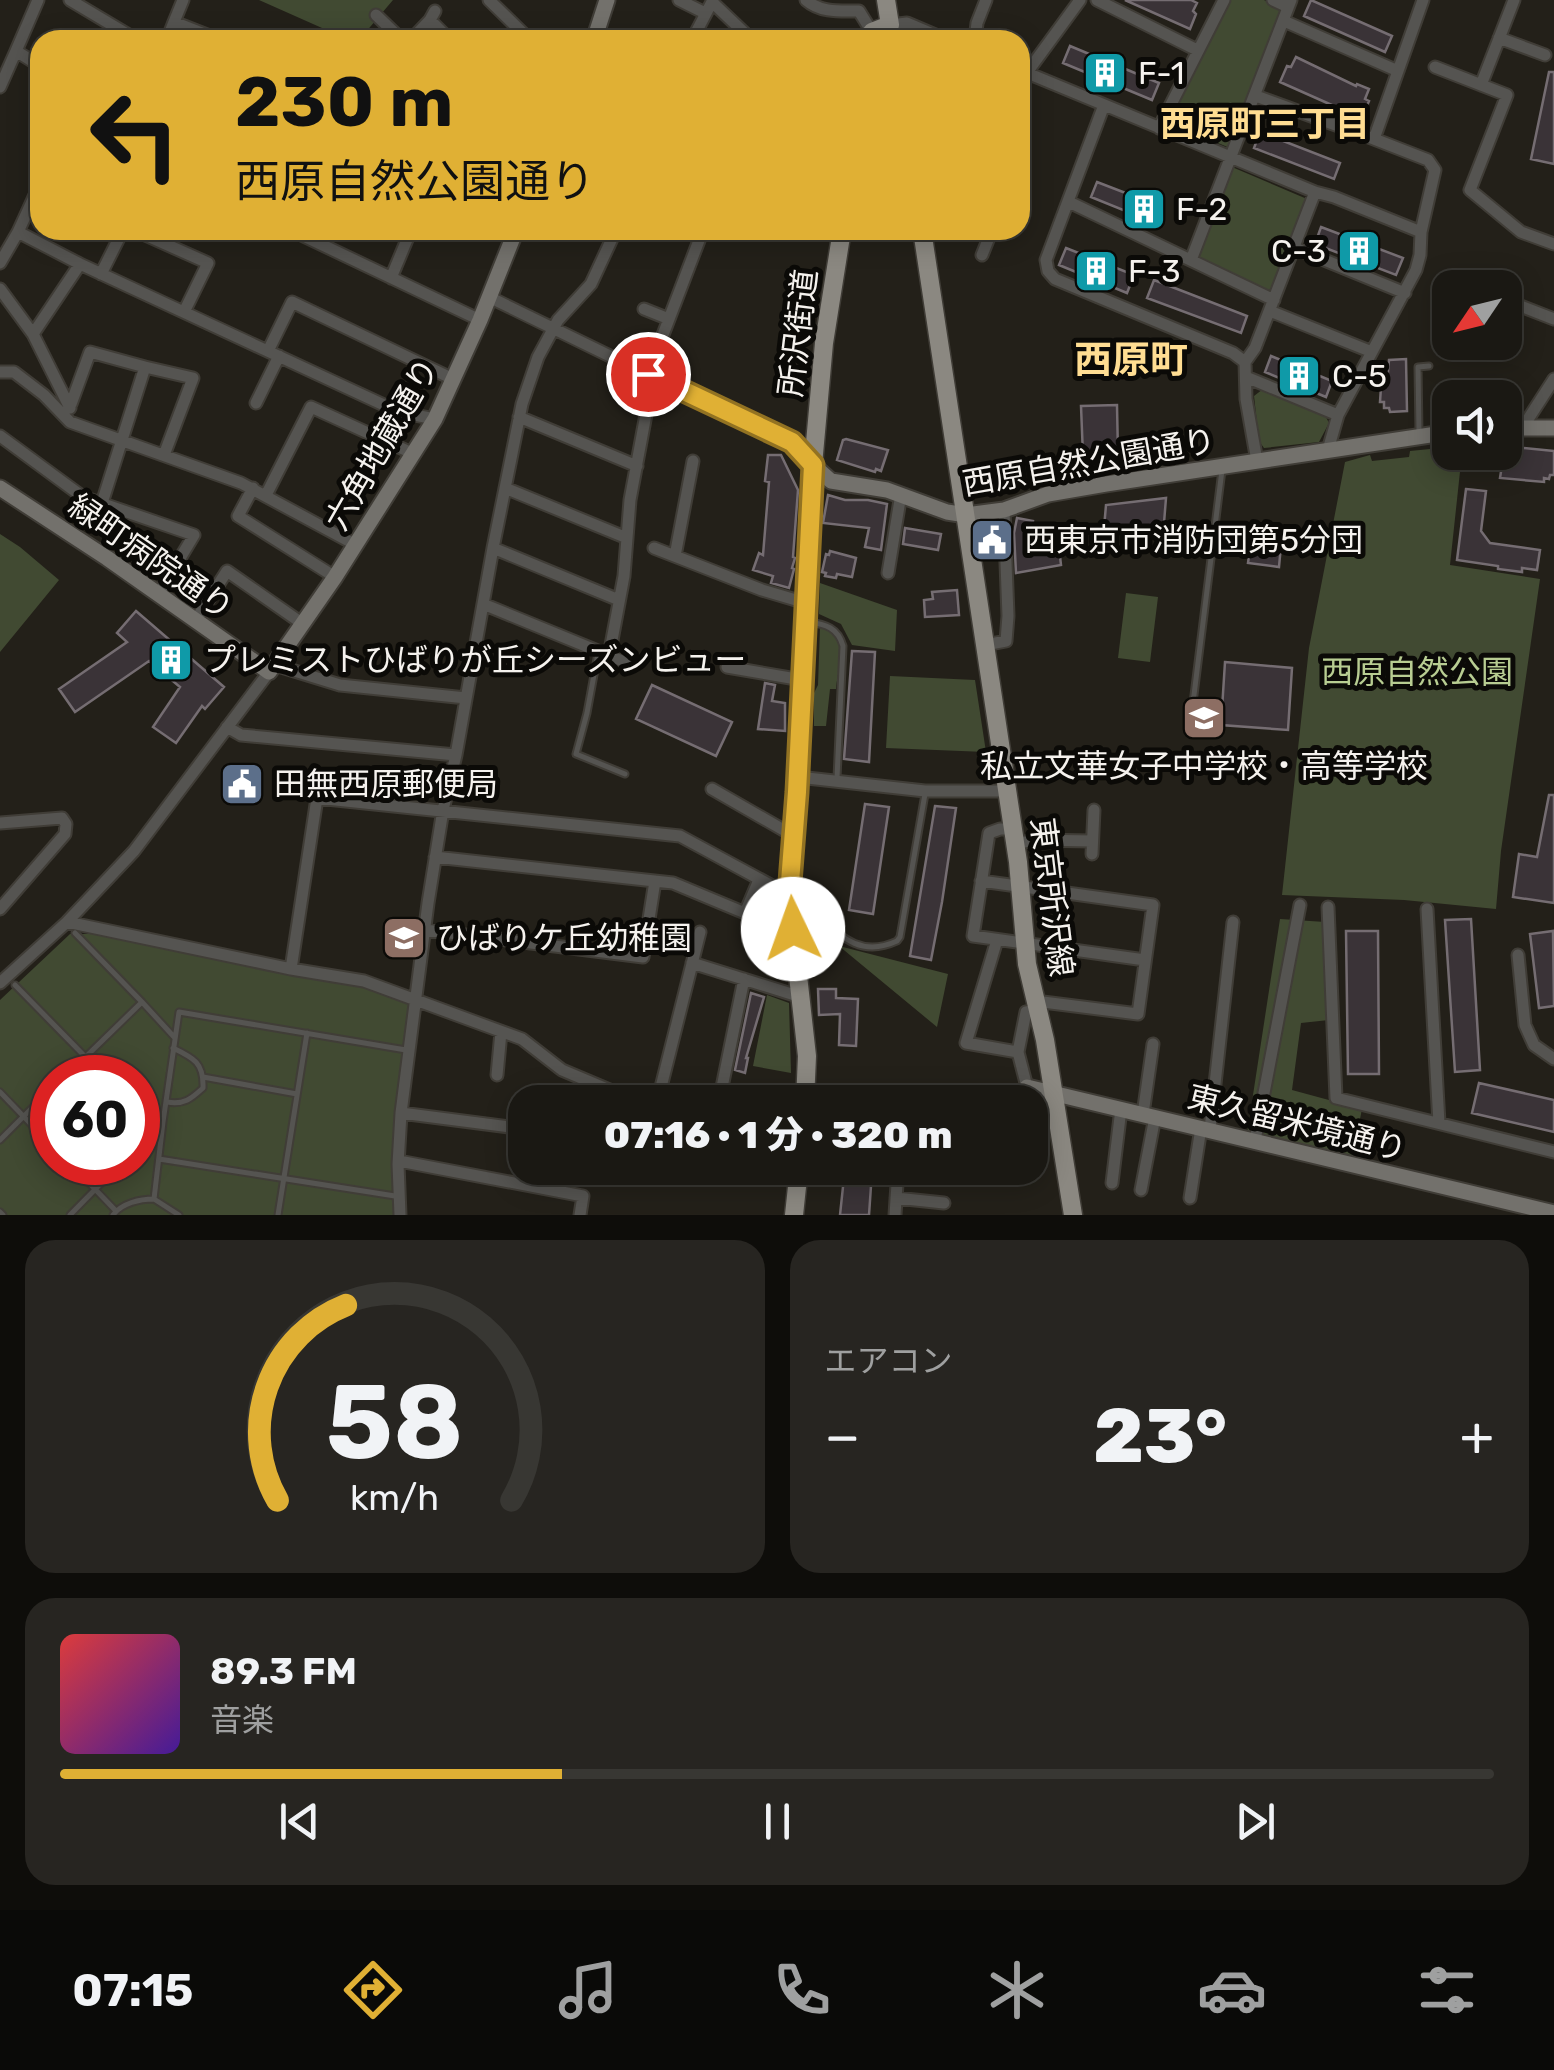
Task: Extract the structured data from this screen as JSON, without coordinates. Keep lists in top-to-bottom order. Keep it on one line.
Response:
{"streets":{"main road":["所沢街道","東京所沢線"],"street":["六角地蔵通り","西原自然公園通り","緑町病院通り","東久留米境通り"]},"crossings":[["所沢街道","西原自然公園通り"],["六角地蔵通り","西原自然公園通り"],["六角地蔵通り","緑町病院通り"],["西原自然公園通り","東京所沢線"],["東京所沢線","東久留米境通り"]],"districts":["西原町三丁目","西原町"],"parks":["西原自然公園"],"places":{"building":["F-1","F-2","C-3","F-3","C-5","プレミストひばりが丘シーズンビュー"],"public building":["西東京市消防団第5分団","田無西原郵便局"],"school or university":["私立文華女子中学校・高等学校","ひばりケ丘幼稚園"]},"north":"bottom left","page":{"turn":["230 m","西原自然公園通り"],"limit":"60","trip":"07:16 · 1 分 · 320 m","tile":"エアコン","heat":["−","23°","+"],"song":["89.3 FM","音楽"],"tabs":"07:15","gauge":["58","km/h"]}}
